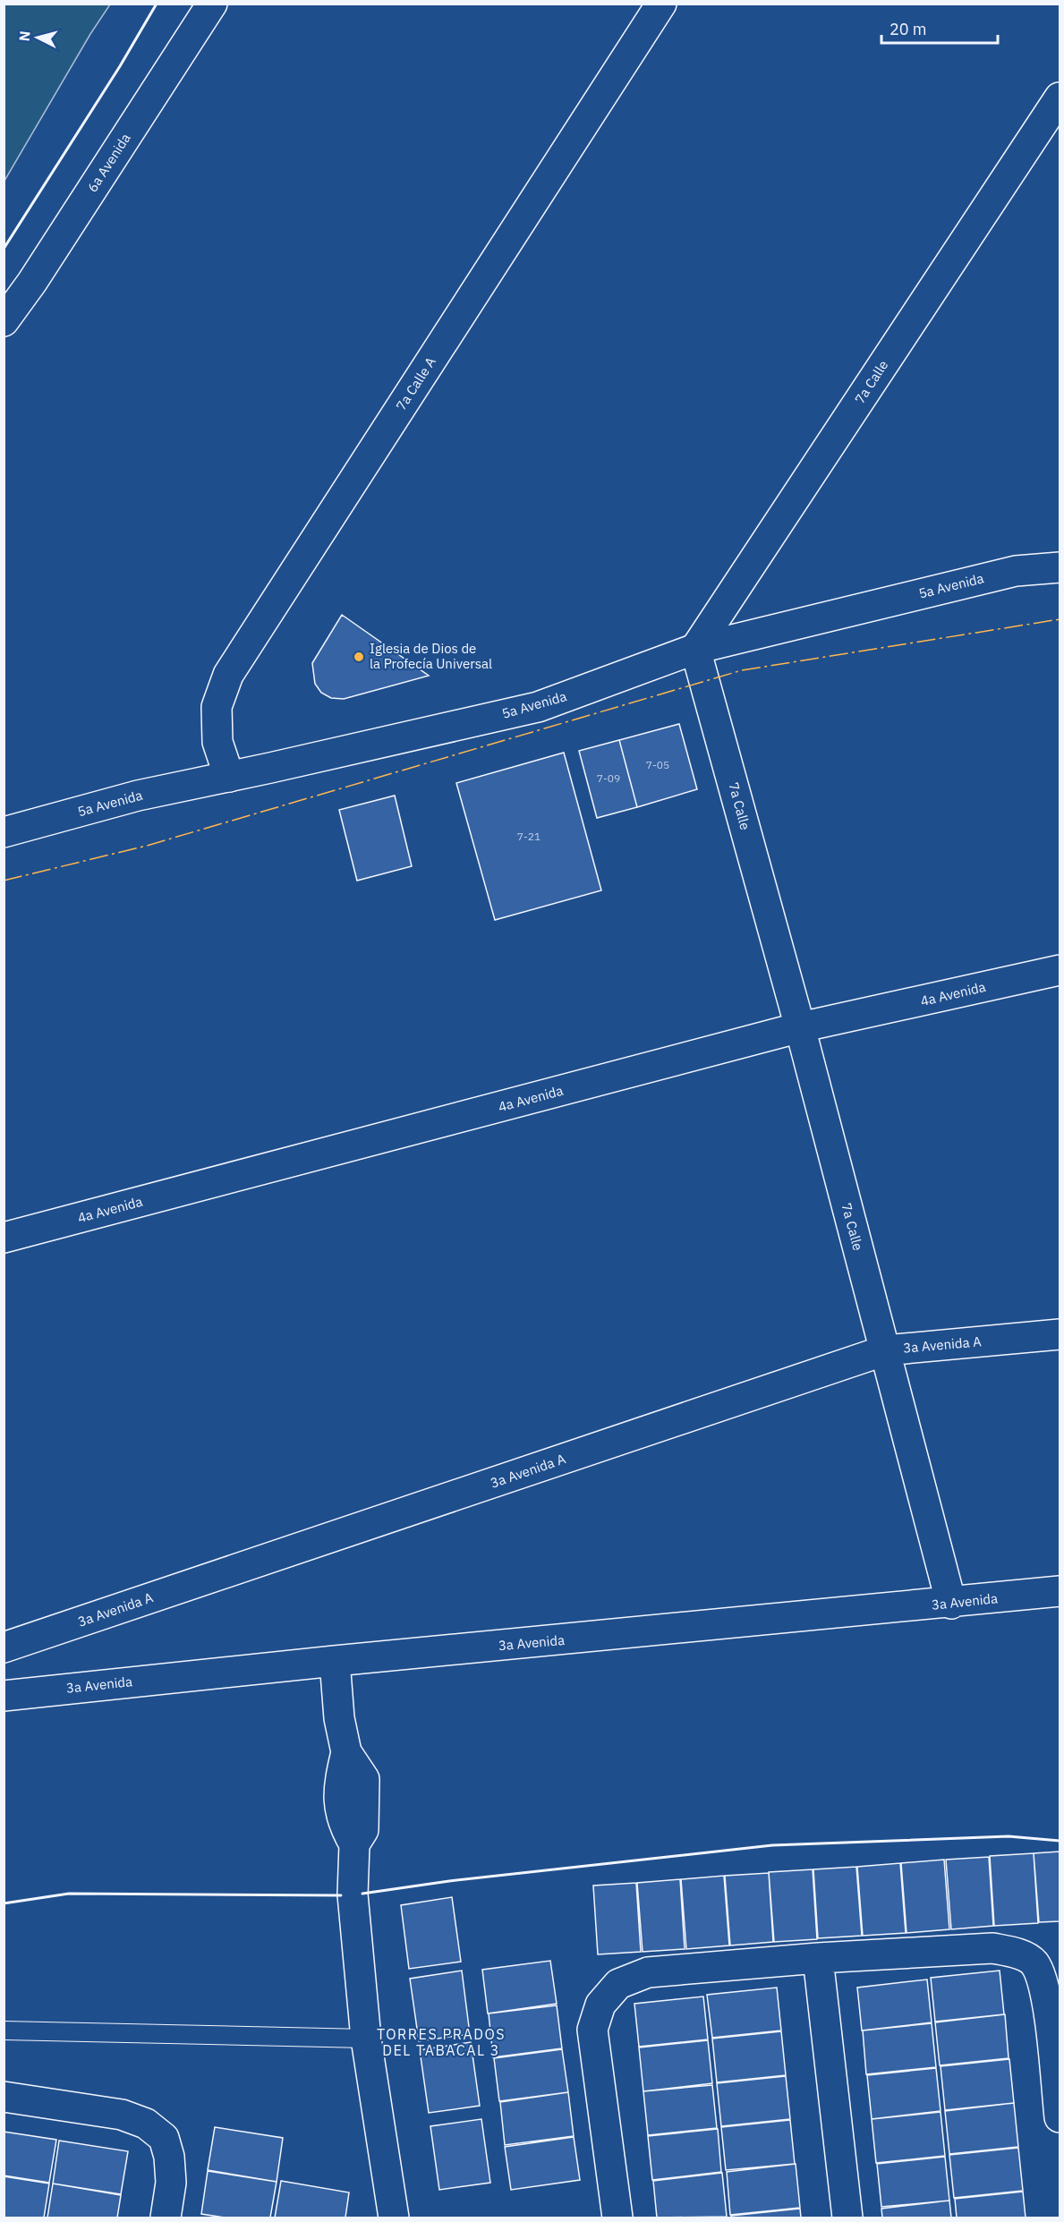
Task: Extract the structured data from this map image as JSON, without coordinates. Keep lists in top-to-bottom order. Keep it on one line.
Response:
{"streets":{"street":["6a Avenida","7a Calle","7a Calle A","5a Avenida","4a Avenida","3a Avenida A","3a Avenida"]},"crossings":[["7a Calle","5a Avenida"],["7a Calle","4a Avenida"],["7a Calle","3a Avenida A"],["7a Calle","3a Avenida"],["7a Calle A","5a Avenida"]],"districts":["TORRES PRADOS DEL TABACAL 3"],"places":["Iglesia de Dios de la Profecía Universal"],"house_numbers":["7-05","7-09","7-21"],"scale_bar":"20 m","north":"left"}
